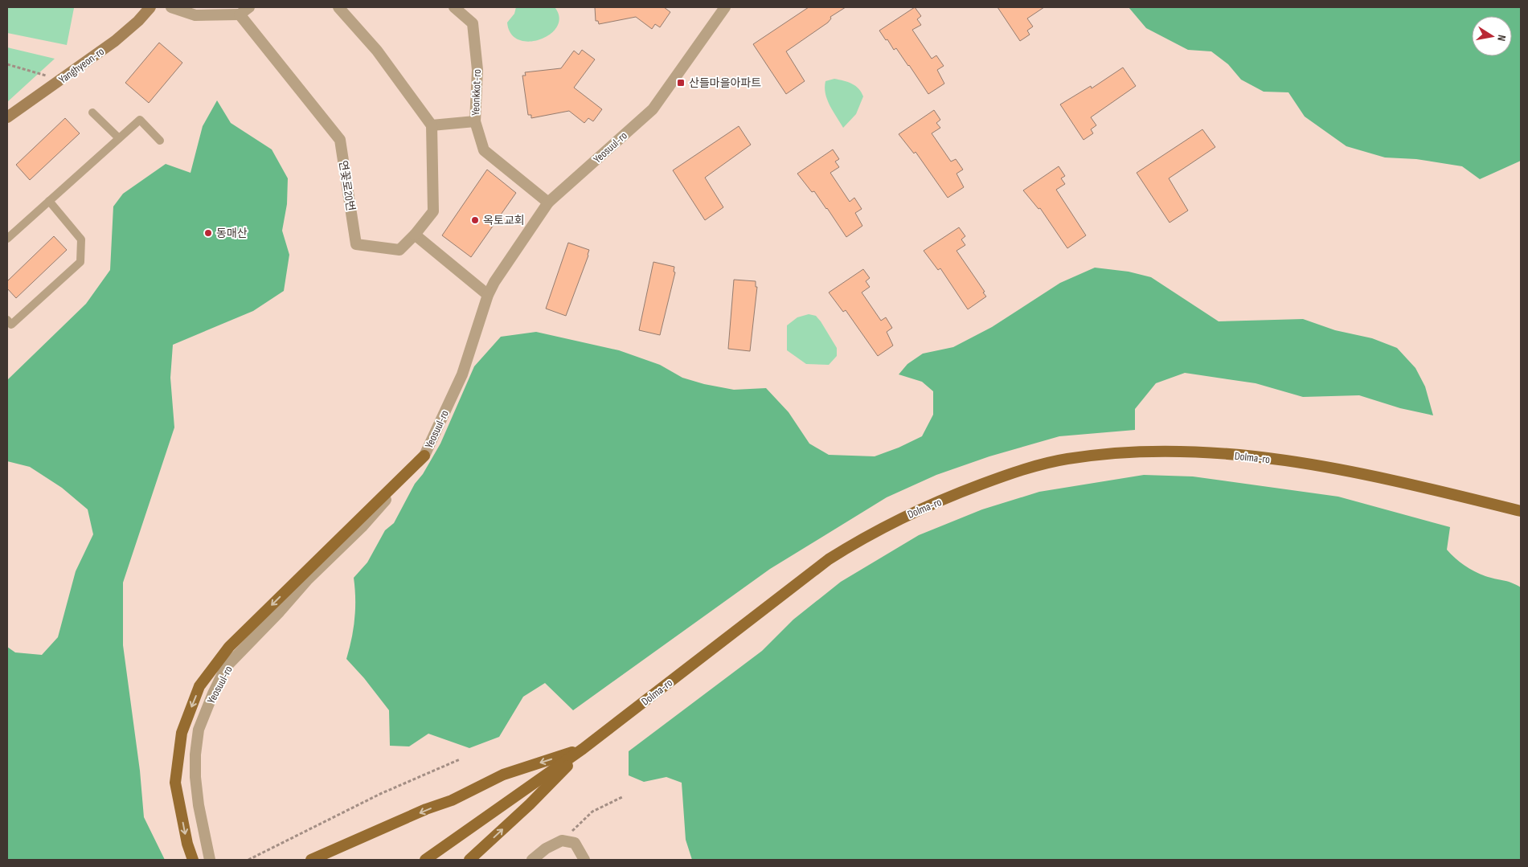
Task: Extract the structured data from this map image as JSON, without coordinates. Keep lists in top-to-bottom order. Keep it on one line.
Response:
{"streets":{"main road":["Yanghyeon-ro","Dolma-ro"],"street":["Yeonkkot-ro","Yeosuul-ro","연꽃로20번"]},"crossings":[["Yeonkkot-ro","Yeosuul-ro"]],"places":{"transit":["산들마을아파트"],"other":["옥토교회","동매산"]},"north":"right"}
